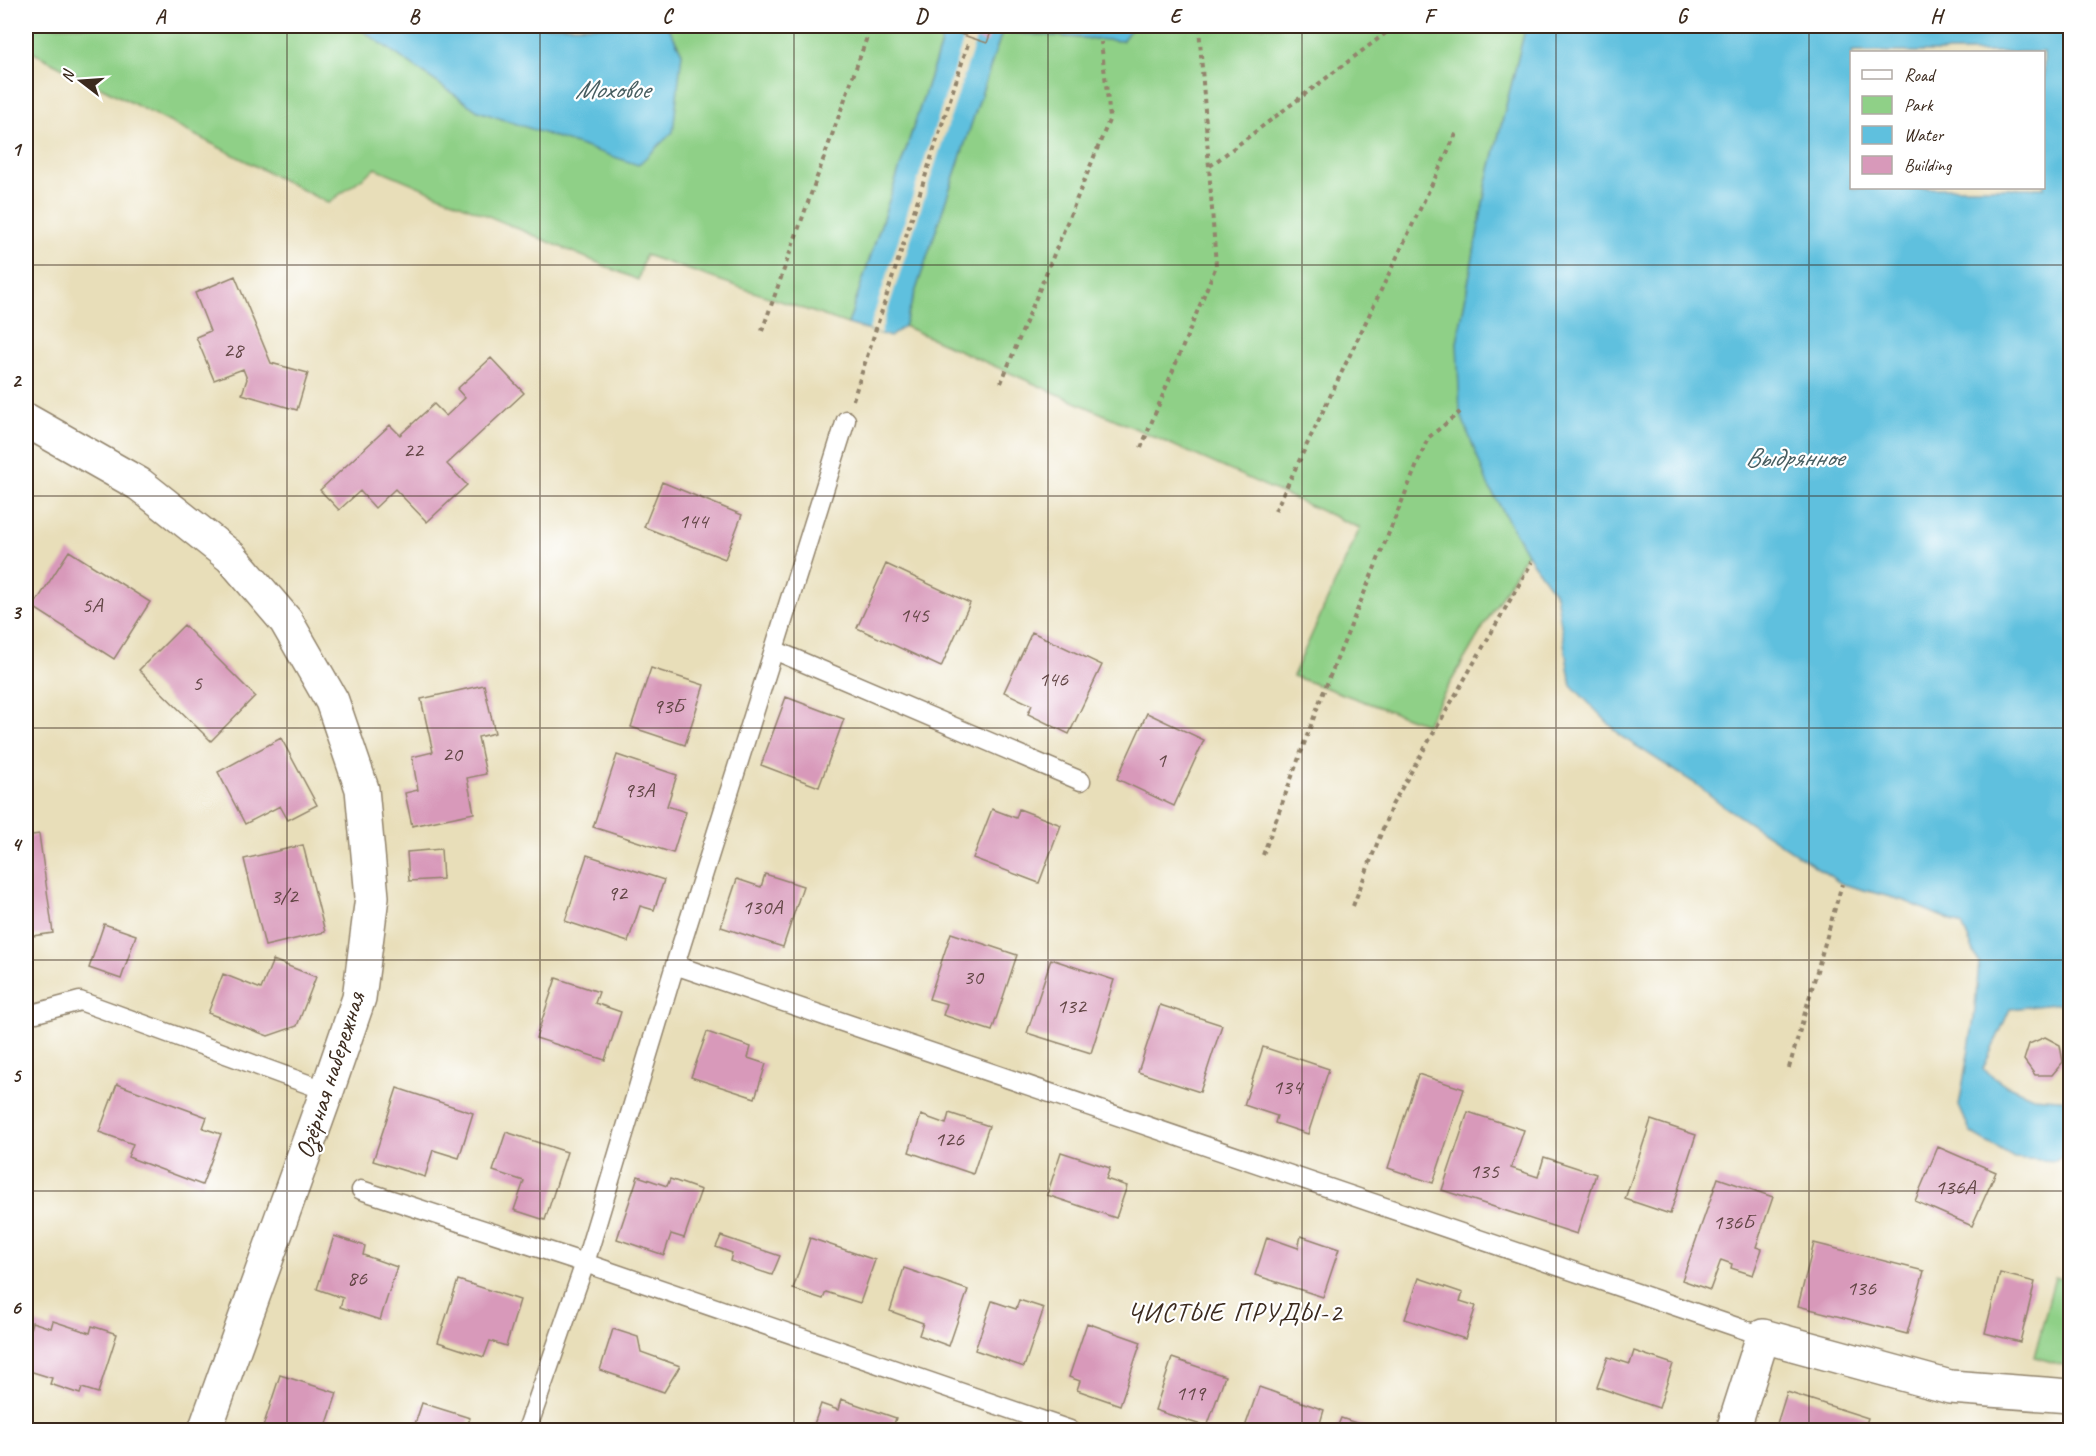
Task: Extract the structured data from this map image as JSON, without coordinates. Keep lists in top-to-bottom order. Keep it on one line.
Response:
{"streets":{"street":["Озёрная набережная"]},"districts":["ЧИСТЫЕ ПРУДЫ-2"],"water":["Моховое","Выдрянное"],"house_numbers":["28","22","144","5А","145","146","5","93Б","20","1","93А","92","3/2","130А","30","132","134","126","135","136А","136Б","86","136","119"],"legend":["Road","Park","Water","Building"],"north":"left","grid":{"columns":["A","B","C","D","E","F","G","H"],"rows":["1","2","3","4","5","6"]}}
